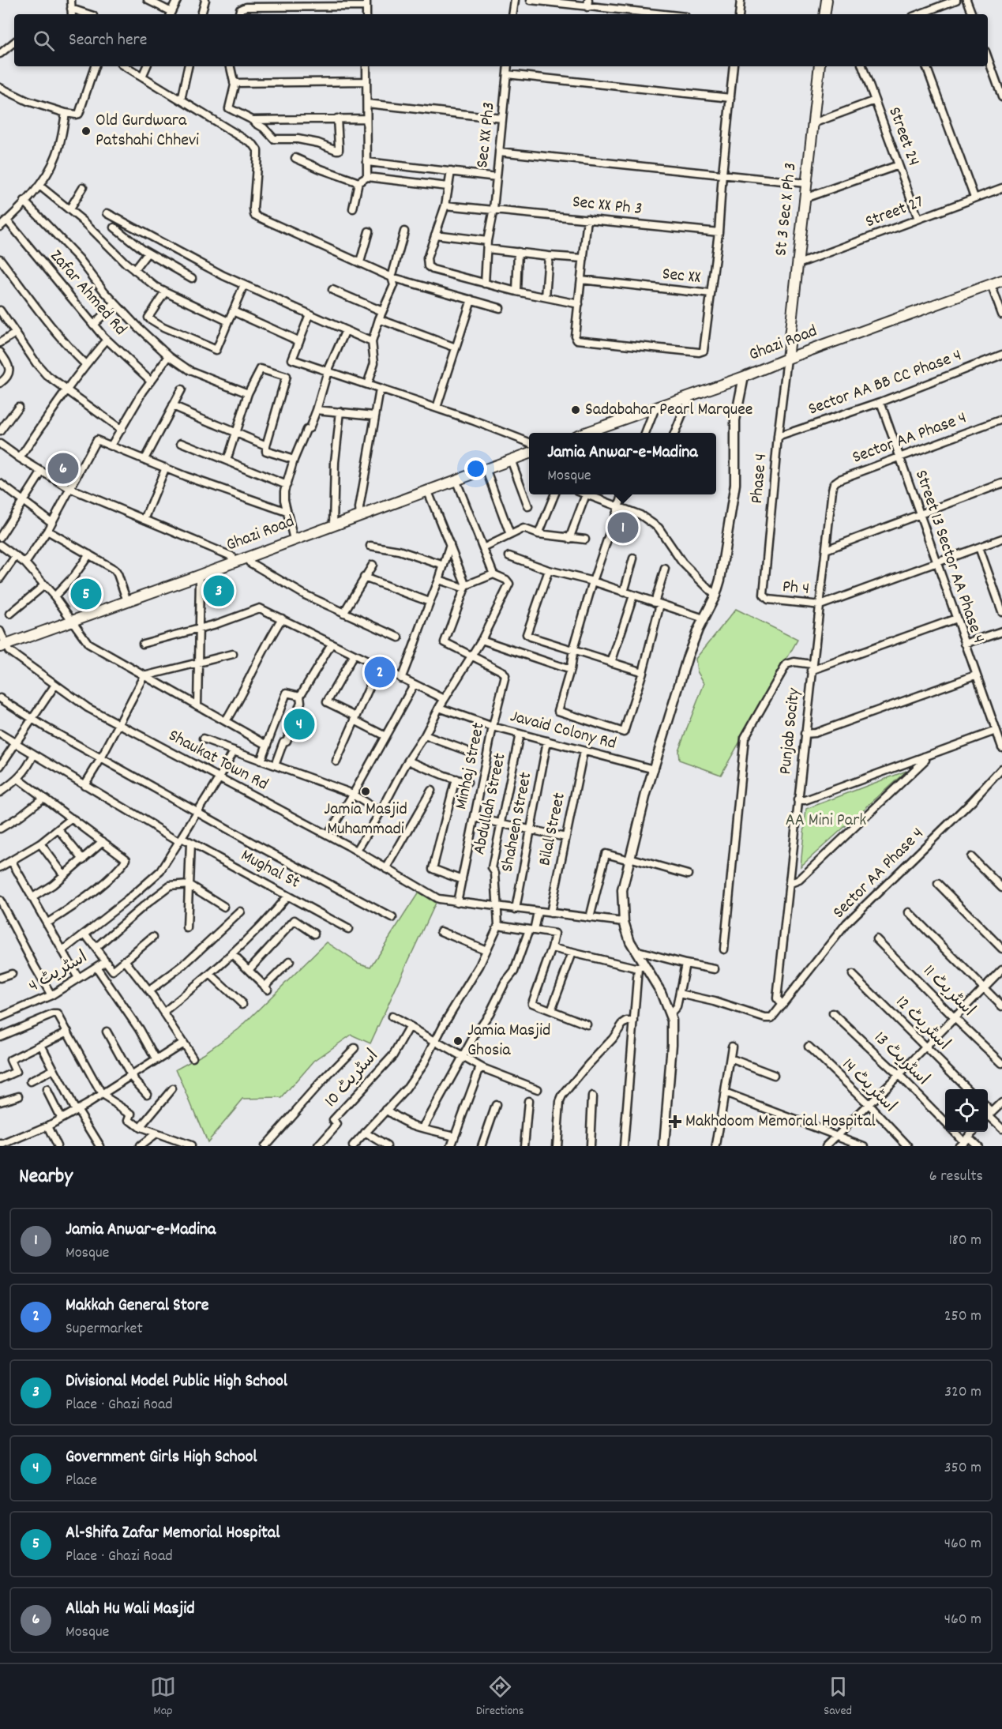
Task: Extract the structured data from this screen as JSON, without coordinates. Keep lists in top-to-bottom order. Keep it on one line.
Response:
{"streets":{"main road":["St 3 Sec X Ph 3","Ghazi Road"],"street":["Sec XX Ph3","Street 24","Sec XX Ph 3","Street 27","Sec XX","Zafar Ahmed Rd","Sector AA BB CC Phase 4","Sector AA Phase 4","Phase 4","Street 13 Sector AA Phase 4","Ph 4","Javaid Colony Rd","Punjab Socity","Shaukat Town Rd","Minhaj Street","Abdullah Street","Shaheen Street","Bilal Street","Mughal St","اسٹریٹ 4","اسٹریٹ 11","اسٹریٹ 12","اسٹریٹ 13","اسٹریٹ 10","اسٹریٹ 14"]},"crossings":[["Sec XX Ph3","Sec XX Ph 3"],["Street 24","Street 27"],["St 3 Sec X Ph 3","Street 27"],["St 3 Sec X Ph 3","Ghazi Road"],["St 3 Sec X Ph 3","Phase 4"],["Ghazi Road","Phase 4"],["Ghazi Road","Shaukat Town Rd"],["Sector AA BB CC Phase 4","Phase 4"],["Sector AA BB CC Phase 4","Street 13 Sector AA Phase 4"],["Sector AA Phase 4","Street 13 Sector AA Phase 4"],["Sector AA Phase 4","Punjab Socity"],["Phase 4","Ph 4"],["Ph 4","Punjab Socity"],["Javaid Colony Rd","Minhaj Street"],["Javaid Colony Rd","Abdullah Street"],["Javaid Colony Rd","Shaheen Street"],["Javaid Colony Rd","Bilal Street"],["Shaukat Town Rd","Minhaj Street"],["Shaukat Town Rd","Abdullah Street"],["Shaukat Town Rd","Shaheen Street"],["Shaukat Town Rd","Bilal Street"]],"parks":["AA Mini Park"],"places":{"other":["Old Gurdwara Patshahi Chhevi","Sadabahar Pearl Marquee","Jamia Masjid Muhammadi","Jamia Masjid Ghosia"],"health":["Makhdoom Memorial Hospital"]},"page":{"search":"Search here","popup":["Jamia Anwar-e-Madina","Mosque"],"pins":["6","1","3","5","2","4"],"heading":["Nearby","6 results"],"list":[{"mark":"1","name":"Jamia Anwar-e-Madina","note":"Mosque","value":"180 m"},{"mark":"2","name":"Makkah General Store","note":"Supermarket","value":"250 m"},{"mark":"3","name":"Divisional Model Public High School","note":"Place · Ghazi Road","value":"320 m"},{"mark":"4","name":"Government Girls High School","note":"Place","value":"350 m"},{"mark":"5","name":"Al-Shifa Zafar Memorial Hospital","note":"Place · Ghazi Road","value":"460 m"},{"mark":"6","name":"Allah Hu Wali Masjid","note":"Mosque","value":"460 m"}],"nav":["Map","Directions","Saved"]}}
